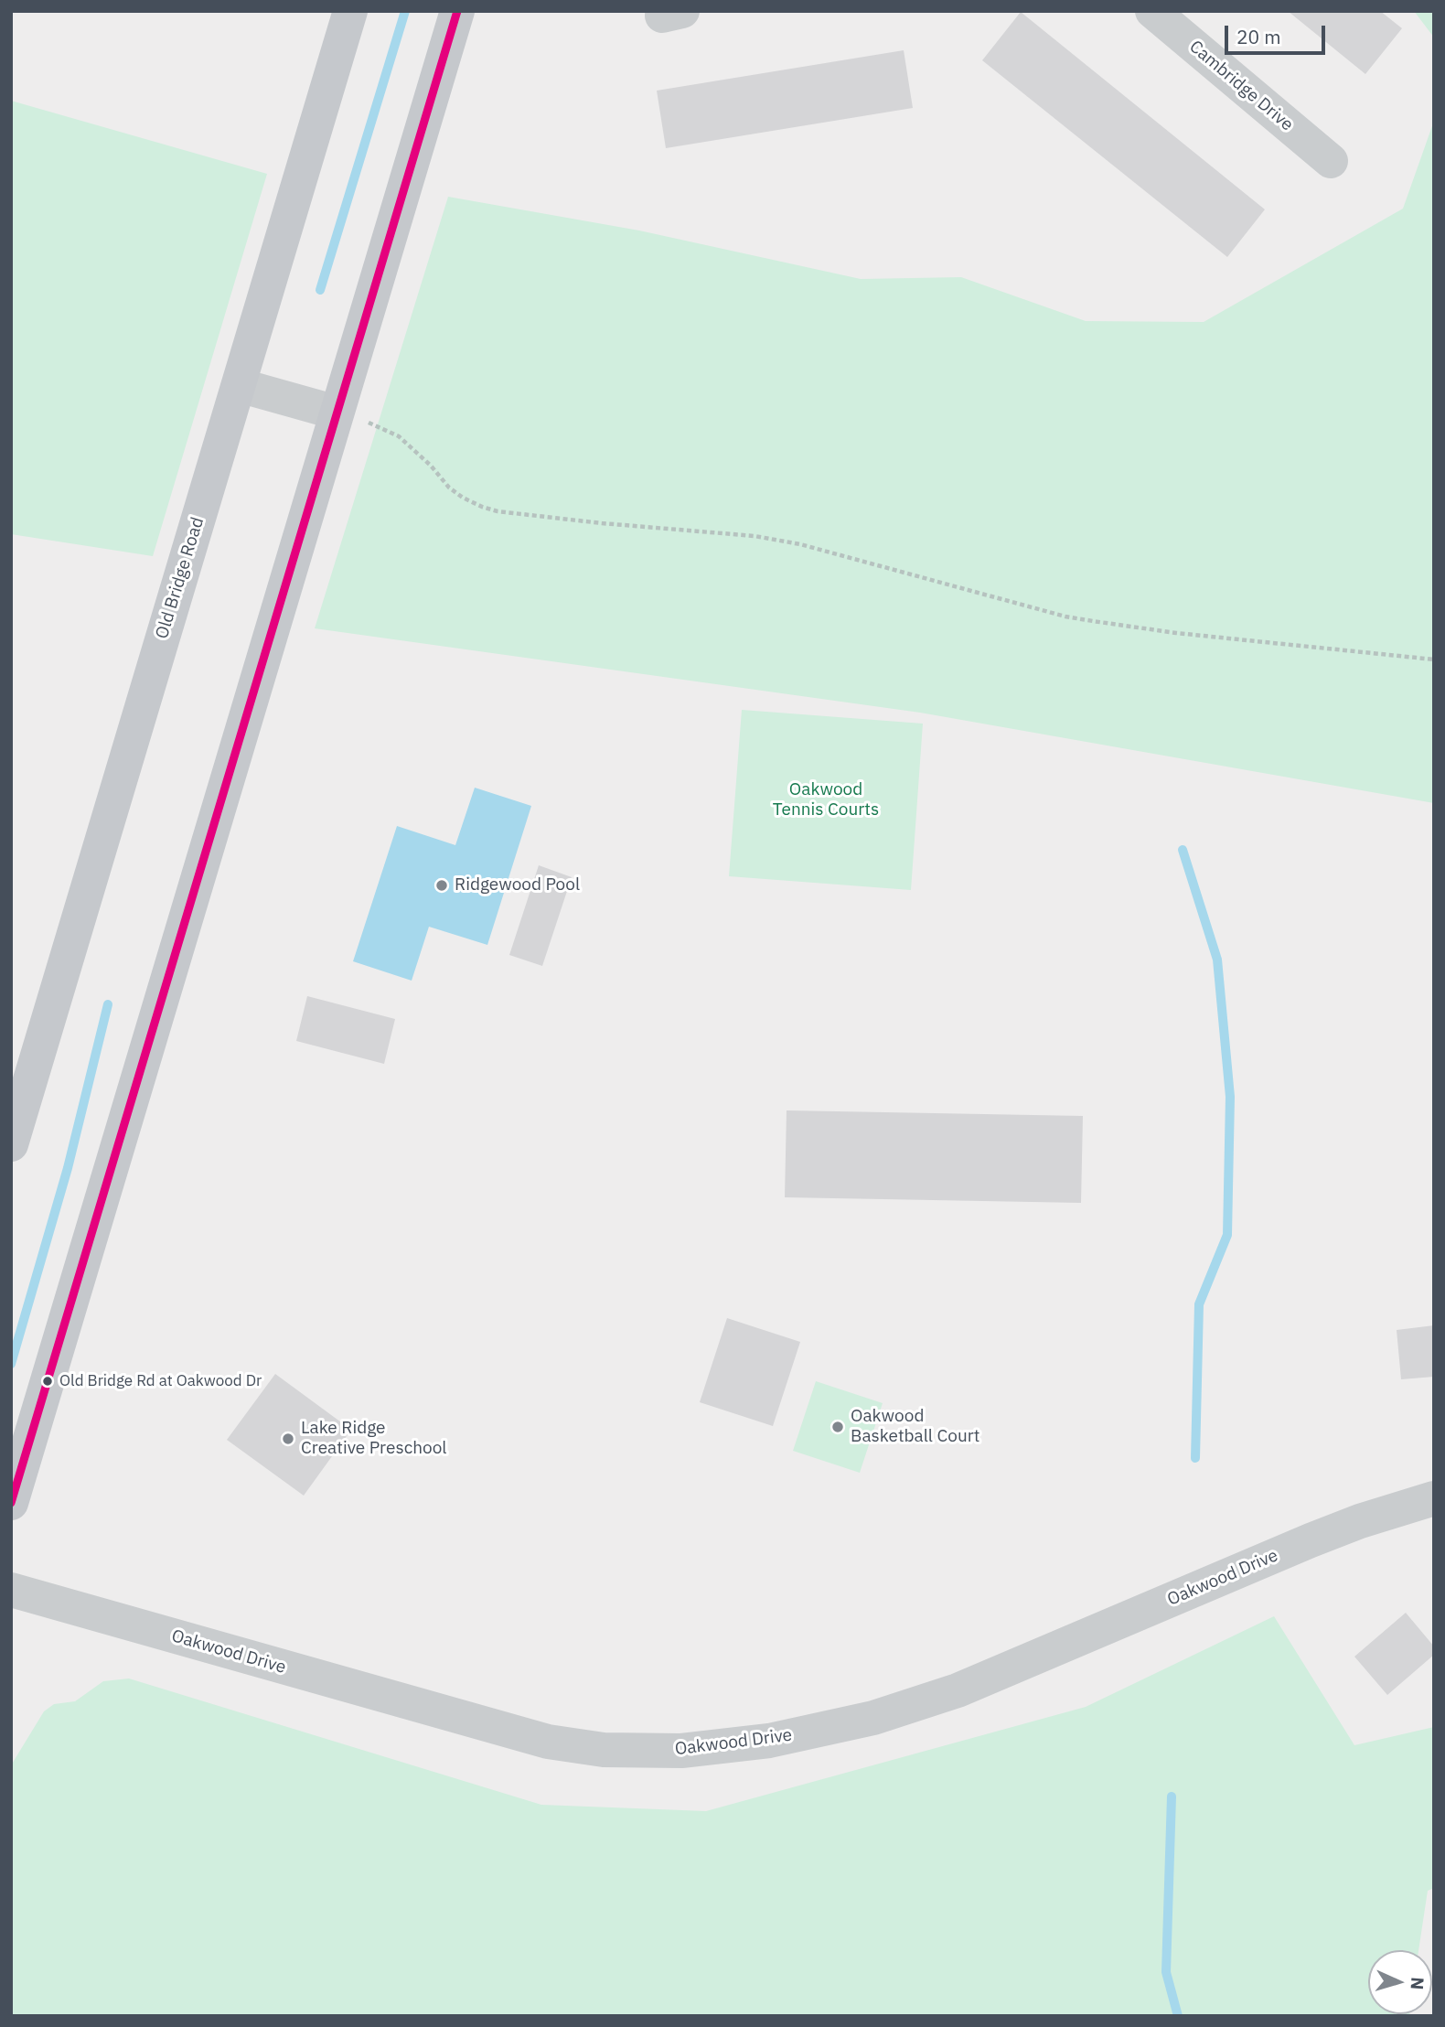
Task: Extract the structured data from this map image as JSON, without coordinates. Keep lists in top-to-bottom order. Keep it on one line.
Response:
{"streets":{"main road":["Old Bridge Road"],"street":["Cambridge Drive","Oakwood Drive"]},"parks":["Oakwood Tennis Courts"],"places":["Ridgewood Pool","Old Bridge Rd at Oakwood Dr","Oakwood Basketball Court","Lake Ridge Creative Preschool"],"scale_bar":"20 m","north":"right"}
